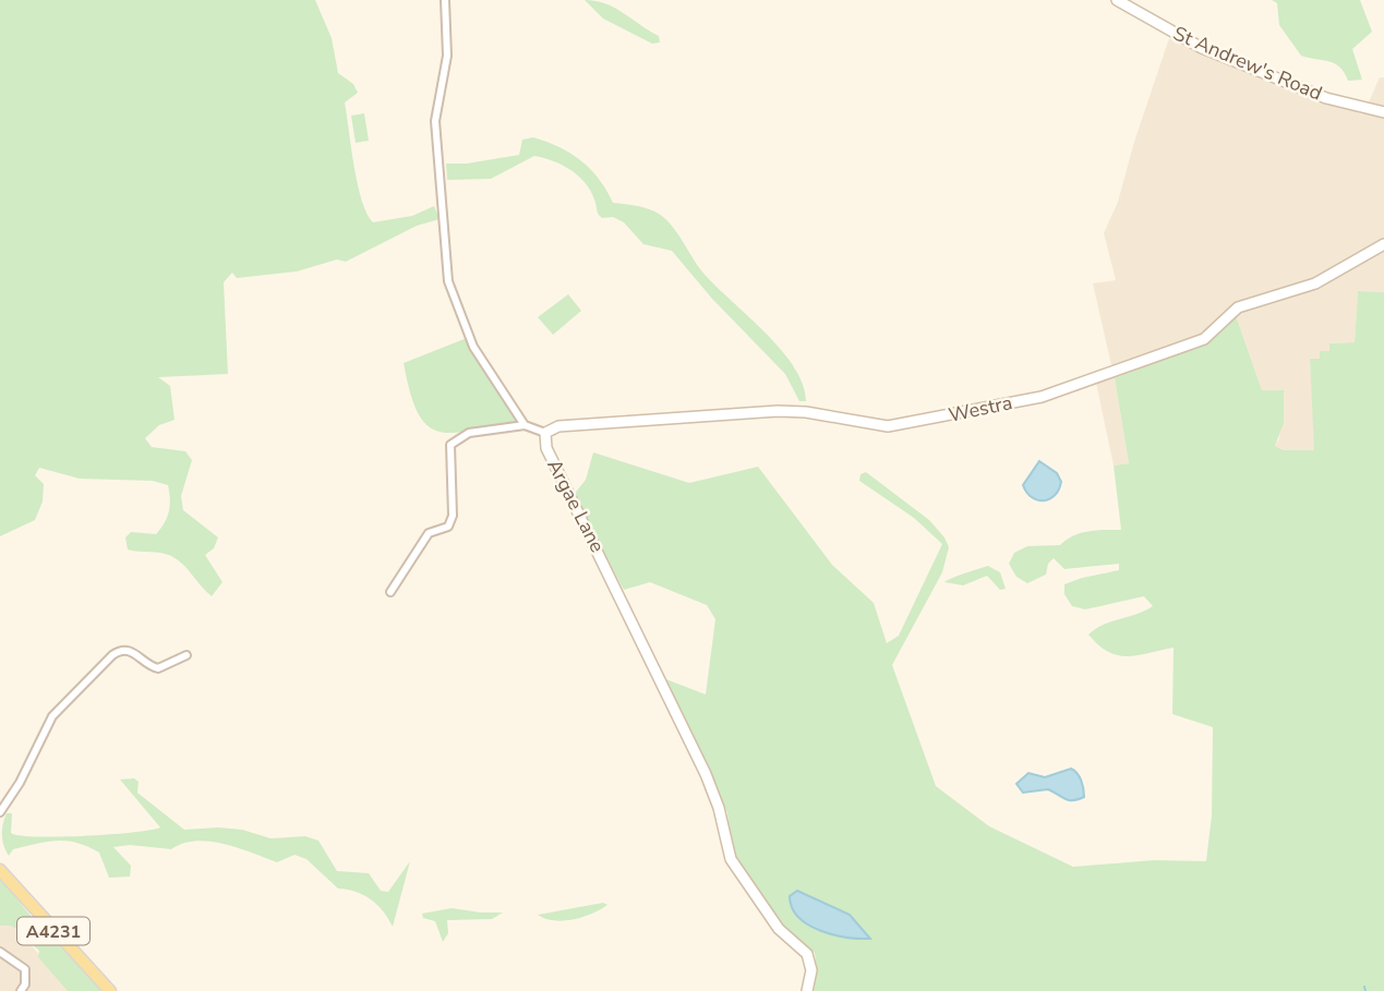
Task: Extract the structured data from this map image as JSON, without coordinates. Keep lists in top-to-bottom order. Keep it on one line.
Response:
{"streets":{"main road":["A4231"],"street":["St Andrew's Road","Westra","Argae Lane"]},"crossings":[["Westra","Argae Lane"]]}
